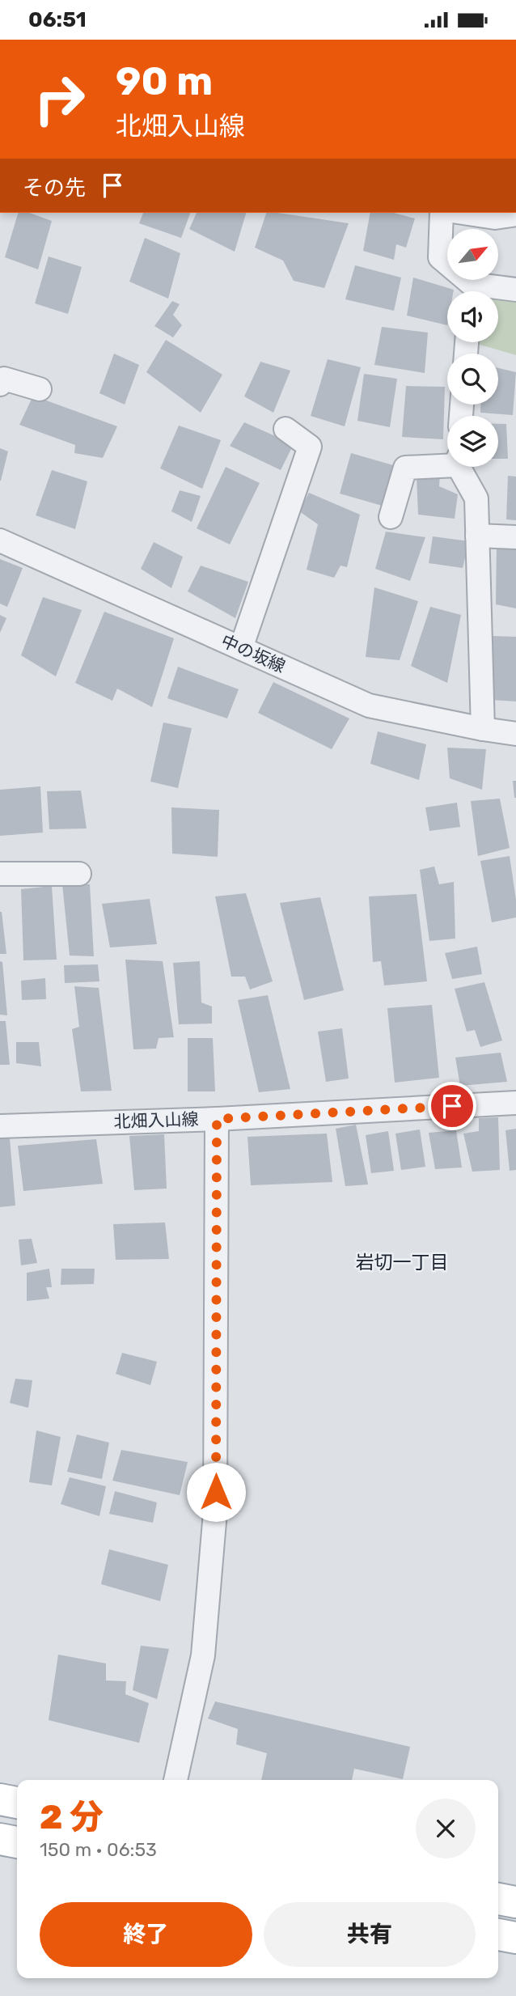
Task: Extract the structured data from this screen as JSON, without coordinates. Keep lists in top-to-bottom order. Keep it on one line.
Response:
{"streets":{"street":["中の坂線","北畑入山線"]},"districts":["岩切一丁目"],"north":"top right","page":{"status":"06:51","turn":["90 m","北畑入山線"],"then":"その先","heading":["2 分","150 m · 06:53"],"buttons":["終了","共有"]}}
